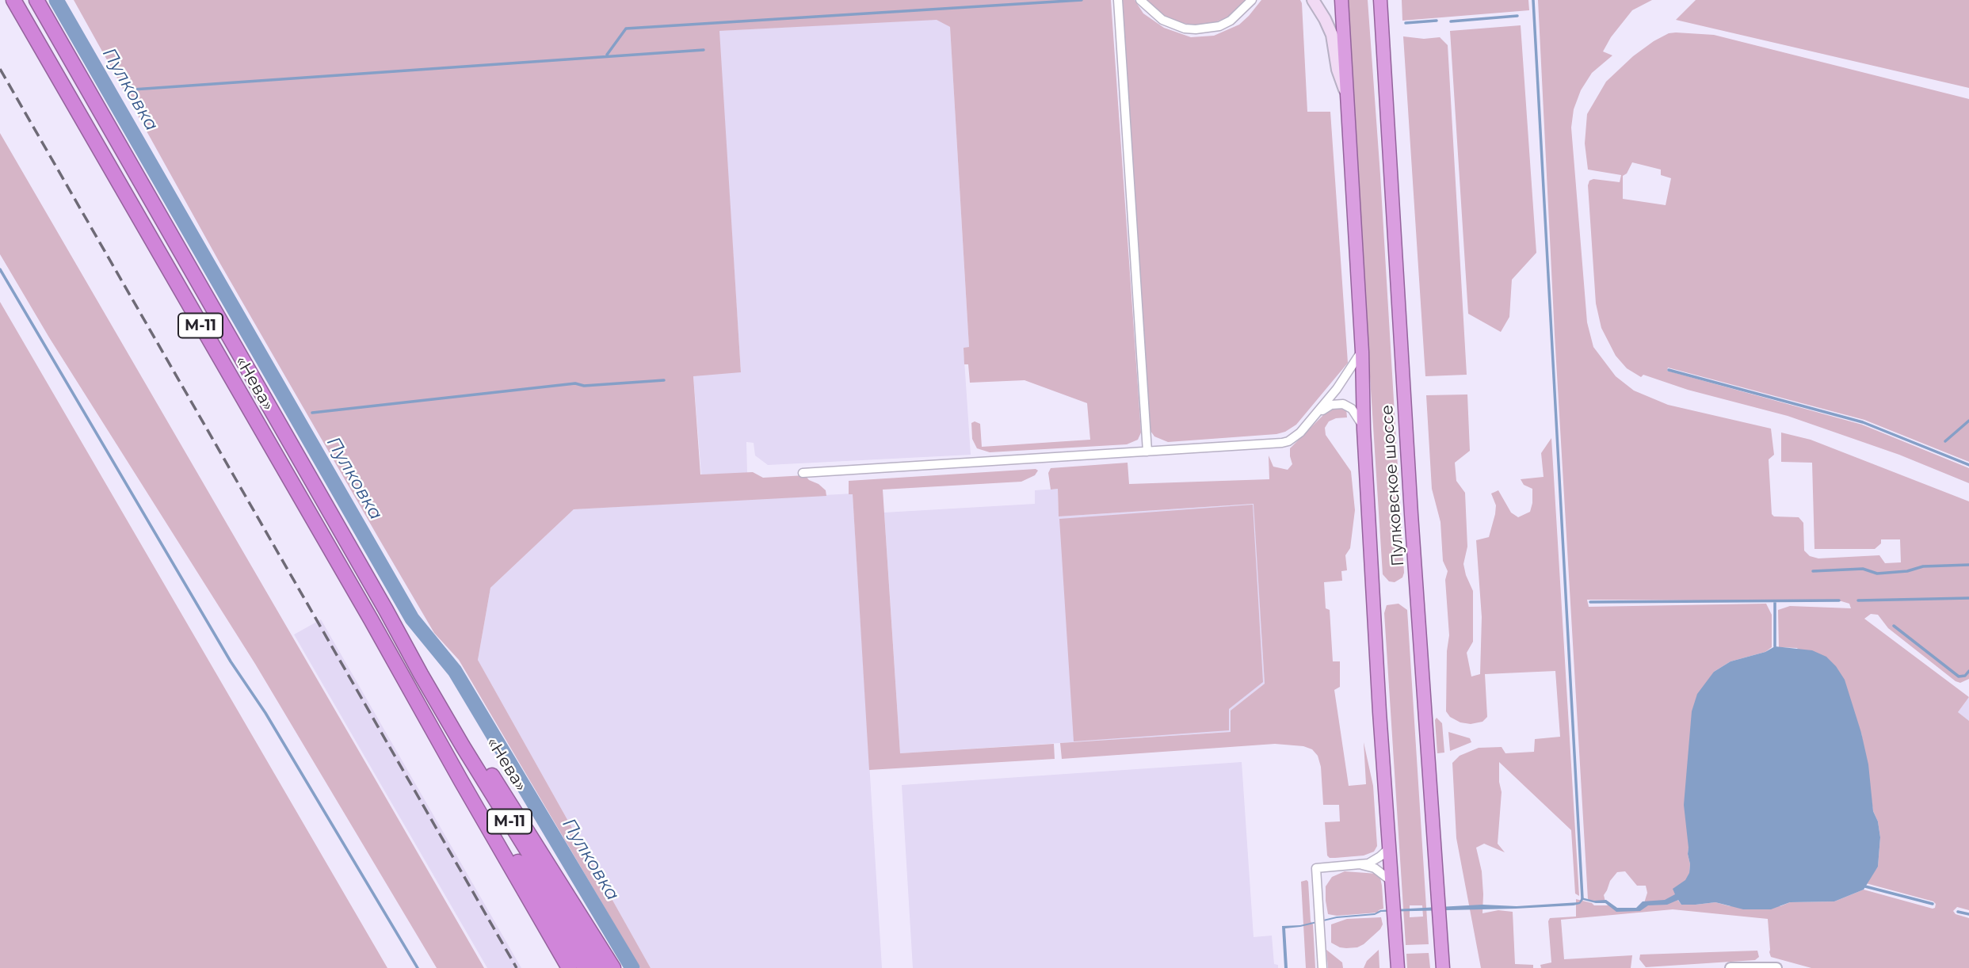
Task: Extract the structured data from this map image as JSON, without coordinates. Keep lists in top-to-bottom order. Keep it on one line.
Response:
{"streets":{"highway":["М-11","«Нева»","Пулковское шоссе"]},"water":["Пулковка"]}
